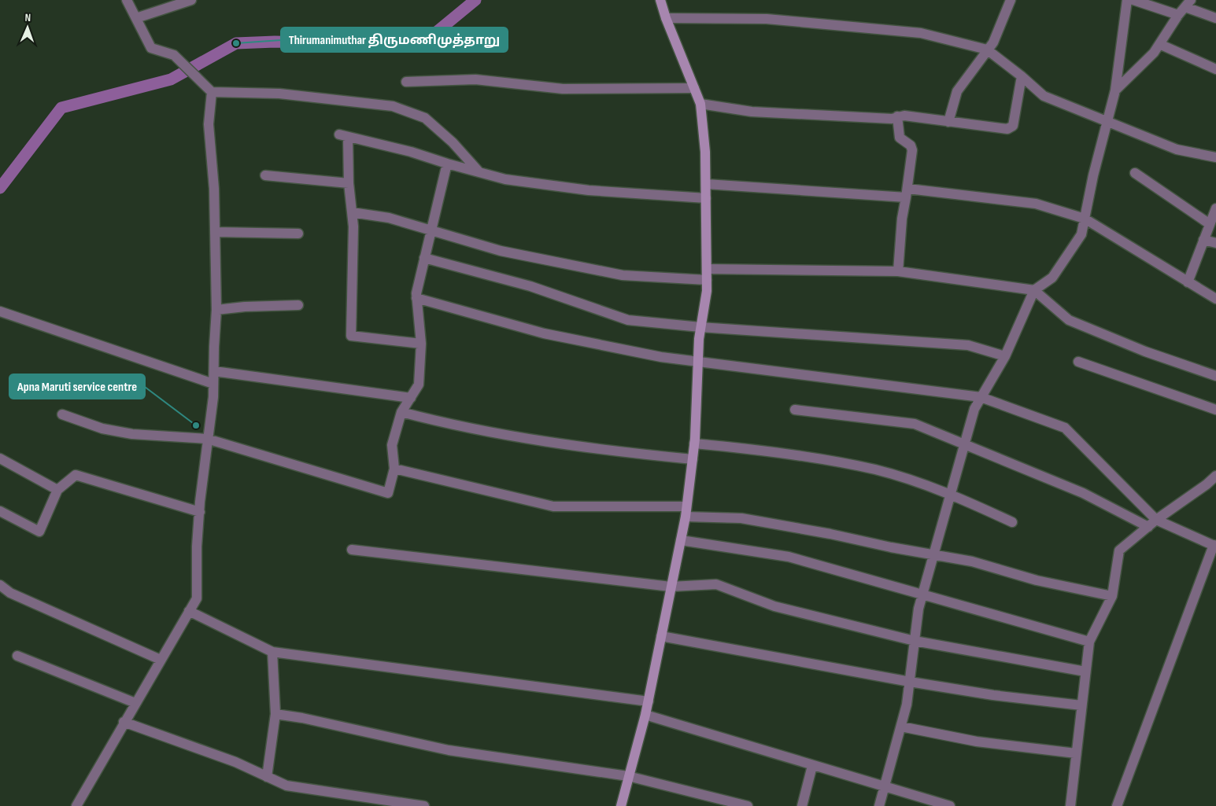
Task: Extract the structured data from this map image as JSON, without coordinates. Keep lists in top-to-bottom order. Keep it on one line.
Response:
{"places":["Thirumanimuthar திருமணிமுத்தாறு","Apna Maruti service centre"],"north":"top"}
